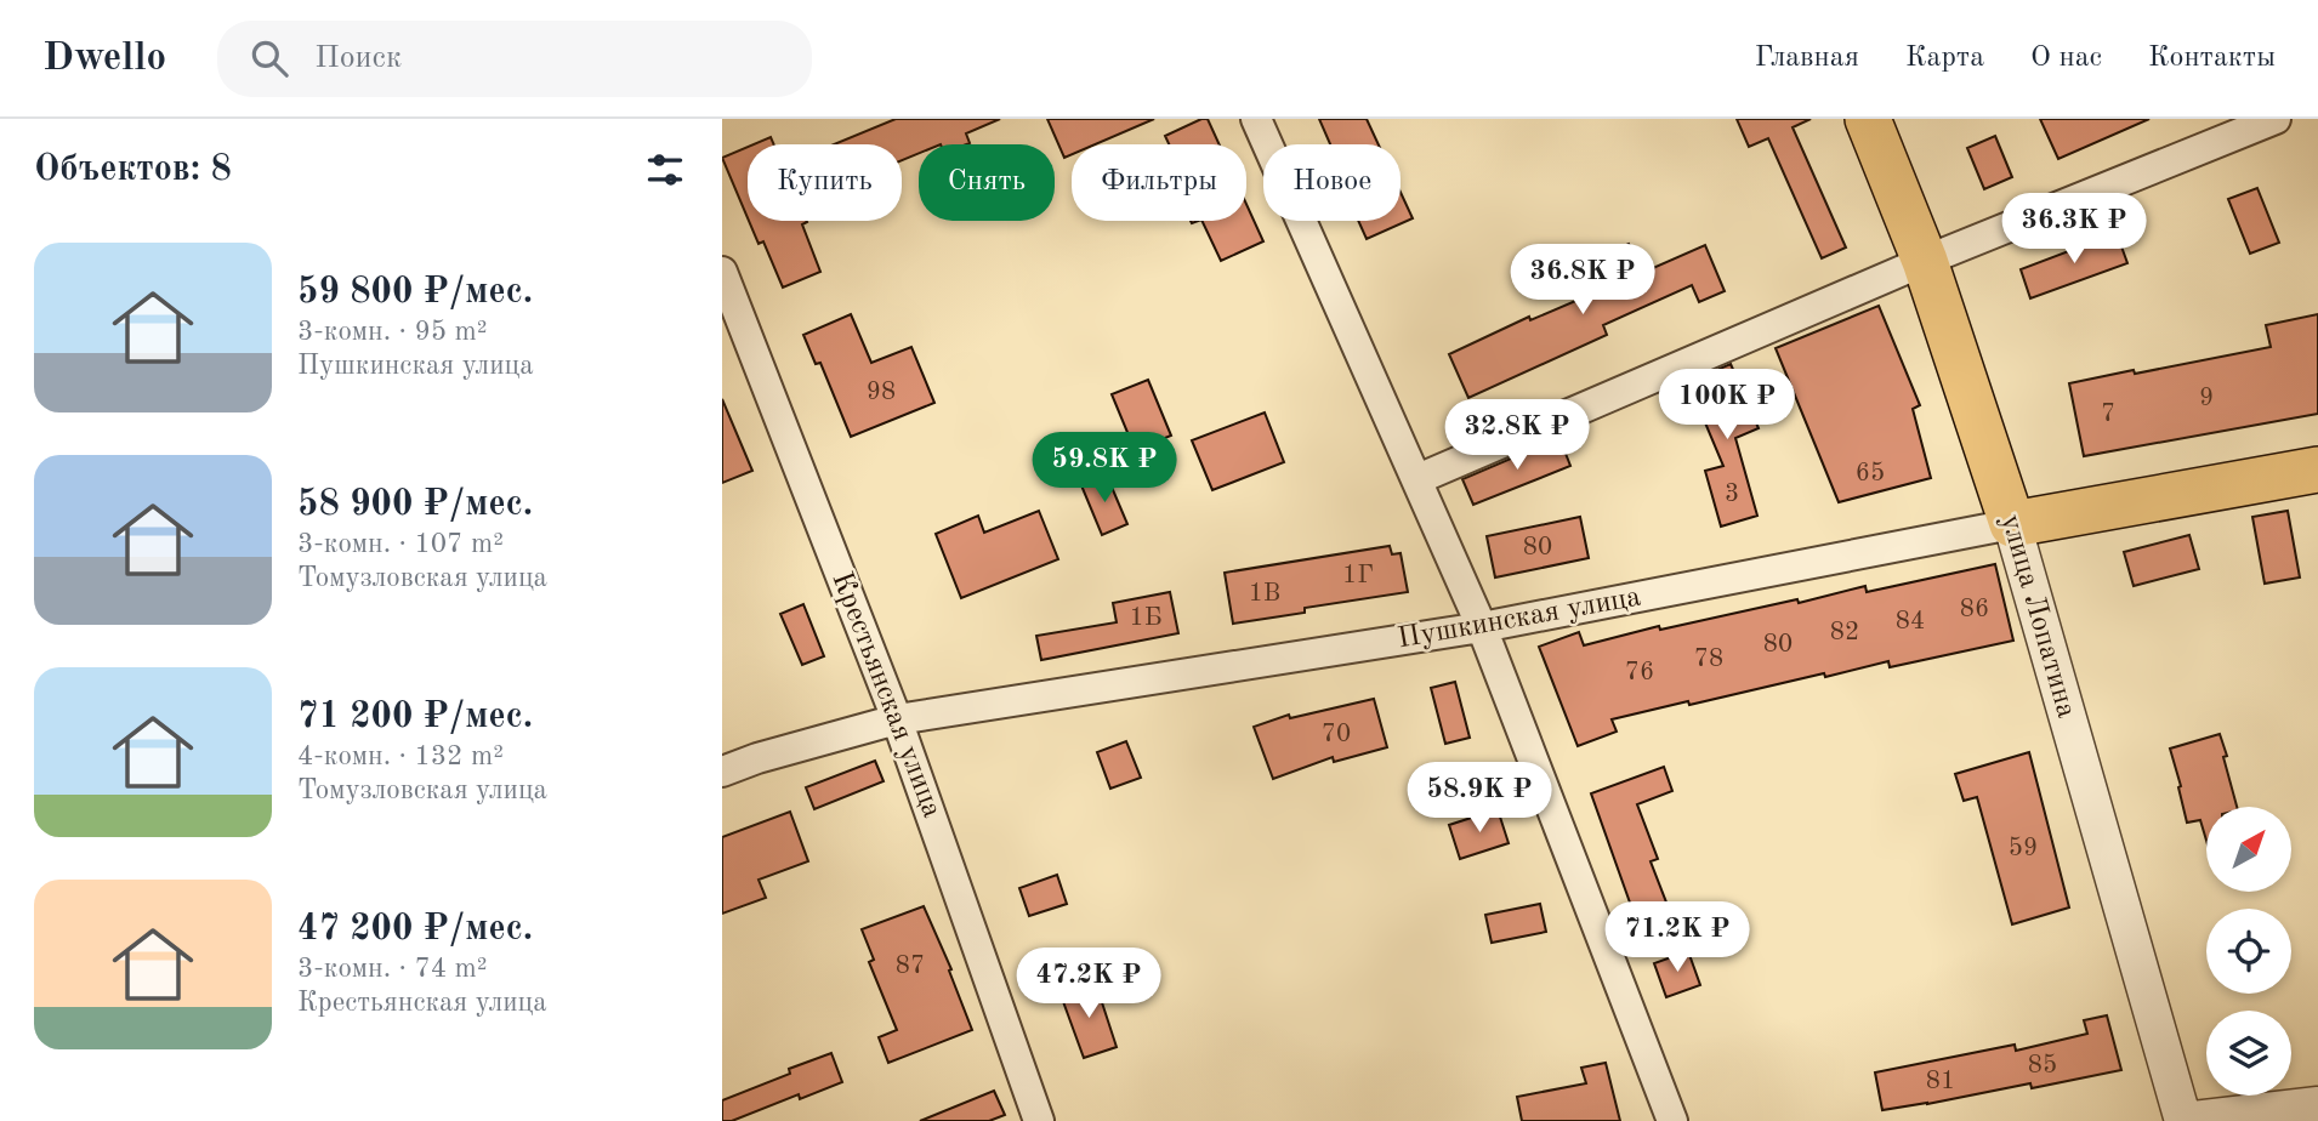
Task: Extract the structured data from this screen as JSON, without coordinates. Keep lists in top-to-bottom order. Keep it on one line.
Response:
{"streets":{"main road":["улица Лопатина","Пушкинская улица"],"street":["Крестьянская улица"]},"crossings":[["улица Лопатина","Пушкинская улица"],["Пушкинская улица","Крестьянская улица"]],"house_numbers":["98","9","7","65","3","80","1Г","1В","86","1Б","84","82","80","78","76","70","59","87","85","81"],"north":"top right","page":{"header":"Dwello","search":"Поиск","nav":["Главная","Карта","О нас","Контакты"],"heading":"Объектов: 8","chip":["Купить","Снять","Фильтры","Новое"],"price":["36.3K ₽","36.8K ₽","100K ₽","32.8K ₽","59.8K ₽","58.9K ₽","71.2K ₽","47.2K ₽"],"list":[{"name":"59 800 ₽/мес.","note":"3-комн. · 95 m² · Пушкинская улица"},{"name":"58 900 ₽/мес.","note":"3-комн. · 107 m² · Томузловская улица"},{"name":"71 200 ₽/мес.","note":"4-комн. · 132 m² · Томузловская улица"},{"name":"47 200 ₽/мес.","note":"3-комн. · 74 m² · Крестьянская улица"}]}}
